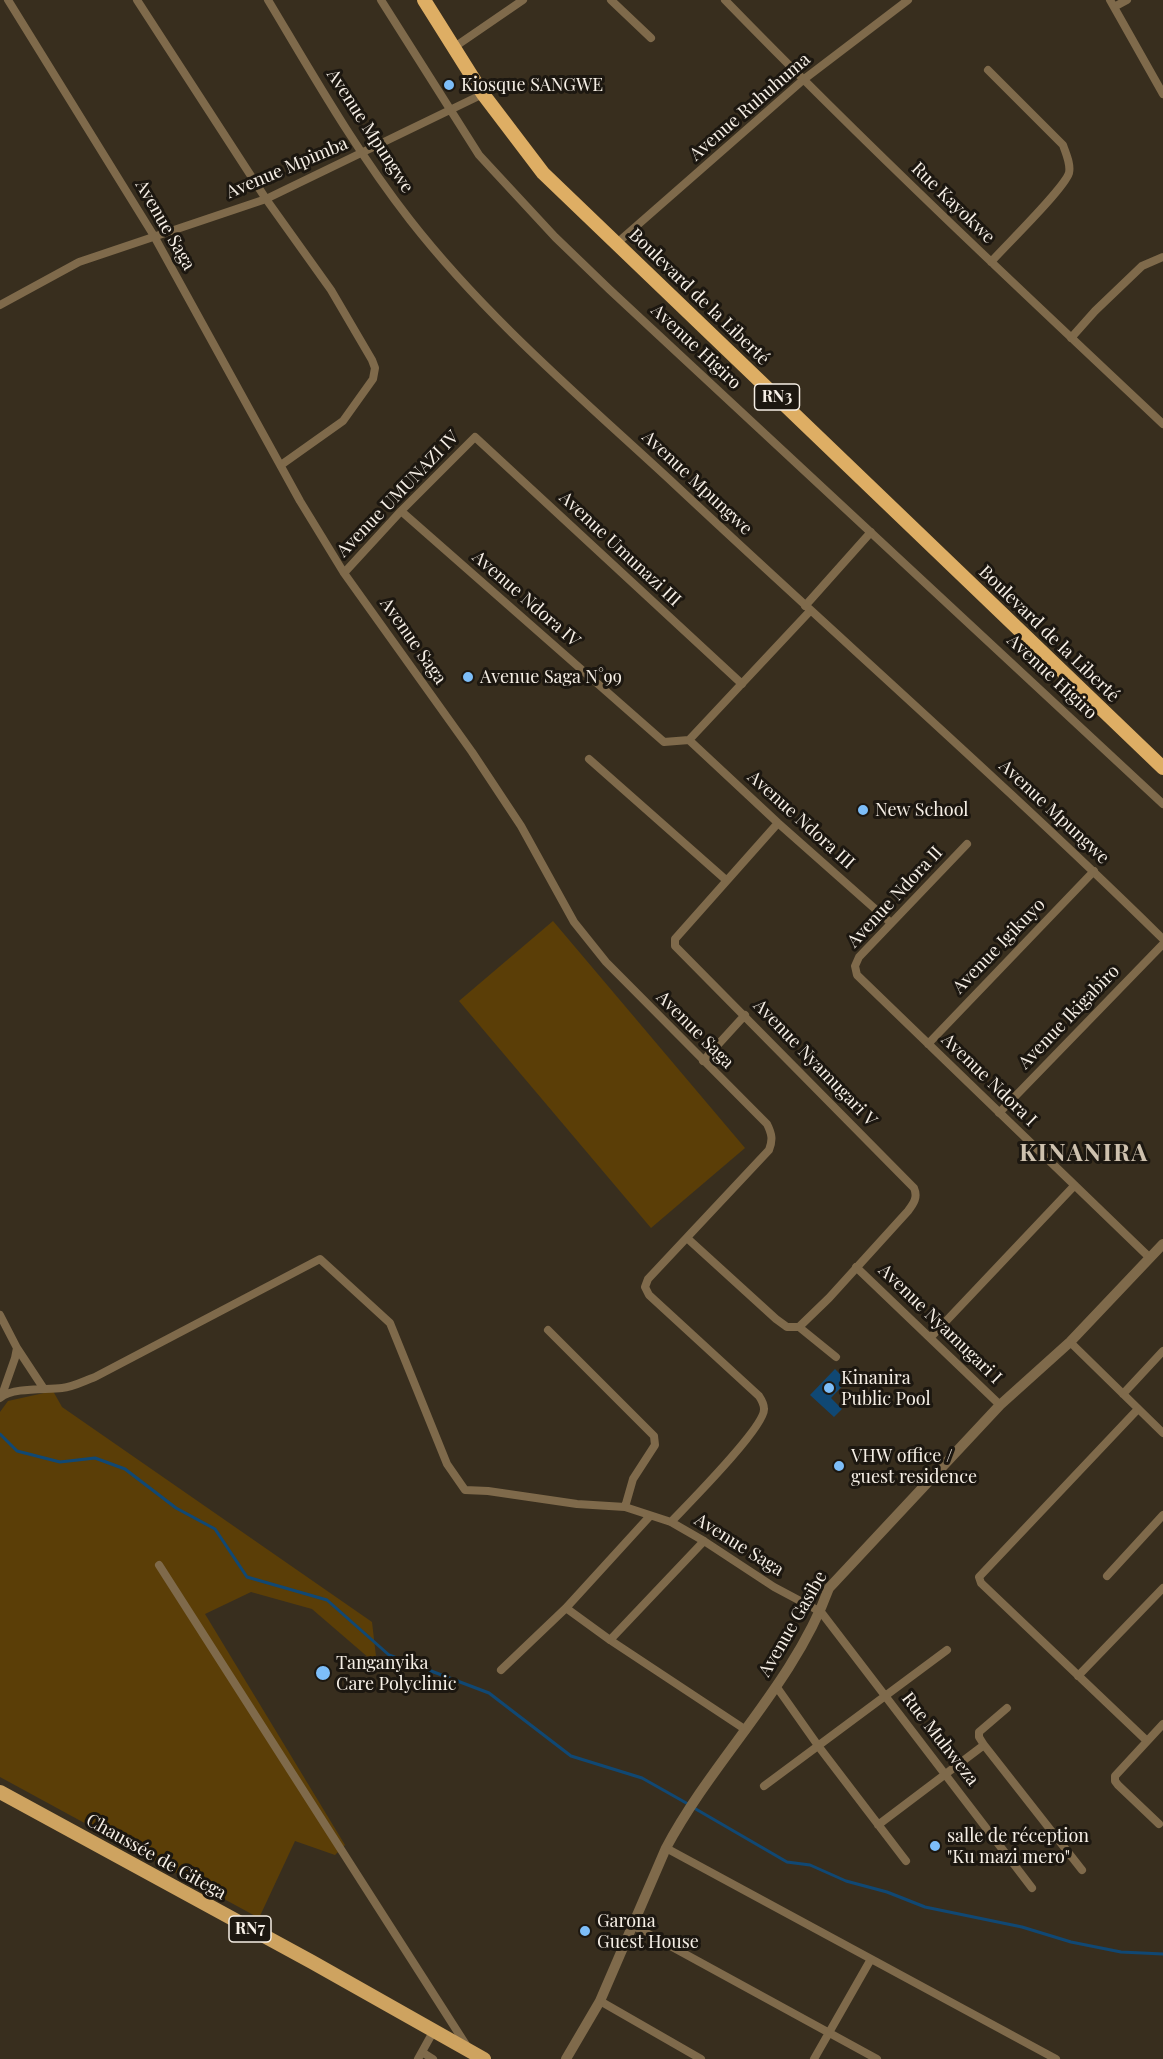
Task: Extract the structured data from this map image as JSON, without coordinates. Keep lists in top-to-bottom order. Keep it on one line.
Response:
{"streets":{"highway":["Boulevard de la Liberté","RN3"],"main road":["Chaussée de Gitega","RN7"],"street":["Avenue Ruhuhuma","Avenue Mpungwe","Avenue Mpimba","Rue Kayokwe","Avenue Saga","Avenue Higiro","Avenue UMUNAZI IV","Avenue Umunazi III","Avenue Ndora IV","Avenue Ndora III","Avenue Ndora II","Avenue Igikuyo","Avenue Ikigabiro","Avenue Nyamugari V","Avenue Ndora I","Avenue Nyamugari I","Avenue Gasibe","Rue Muhweza"]},"crossings":[["Avenue Ruhuhuma","Rue Kayokwe"],["Avenue Ruhuhuma","Boulevard de la Liberté"],["Avenue Mpungwe","Avenue Mpimba"],["Avenue Mpungwe","Avenue Igikuyo"],["Avenue Mpimba","Avenue Saga"],["Avenue Mpimba","Boulevard de la Liberté"],["Avenue Mpimba","Avenue Higiro"],["Avenue Saga","Avenue UMUNAZI IV"],["Avenue Saga","Avenue Gasibe"],["Avenue Saga","Rue Muhweza"],["Avenue UMUNAZI IV","Avenue Umunazi III"],["Avenue UMUNAZI IV","Avenue Ndora IV"],["Avenue Ndora IV","Avenue Ndora III"],["Avenue Ndora III","Avenue Ndora II"],["Avenue Ndora III","Avenue Nyamugari V"],["Avenue Ndora II","Avenue Ndora I"],["Avenue Igikuyo","Avenue Ndora I"],["Avenue Ikigabiro","Avenue Ndora I"],["Avenue Nyamugari V","Avenue Nyamugari I"],["Avenue Ndora I","Avenue Gasibe"],["Avenue Nyamugari I","Avenue Gasibe"],["Avenue Gasibe","Rue Muhweza"]],"districts":["KINANIRA"],"places":["Kiosque SANGWE","Avenue Saga N°99","New School","Kinanira Public Pool","VHW office / guest residence","Tanganyika Care Polyclinic","salle de réception \"Ku mazi mero\"","Garona Guest House"]}
